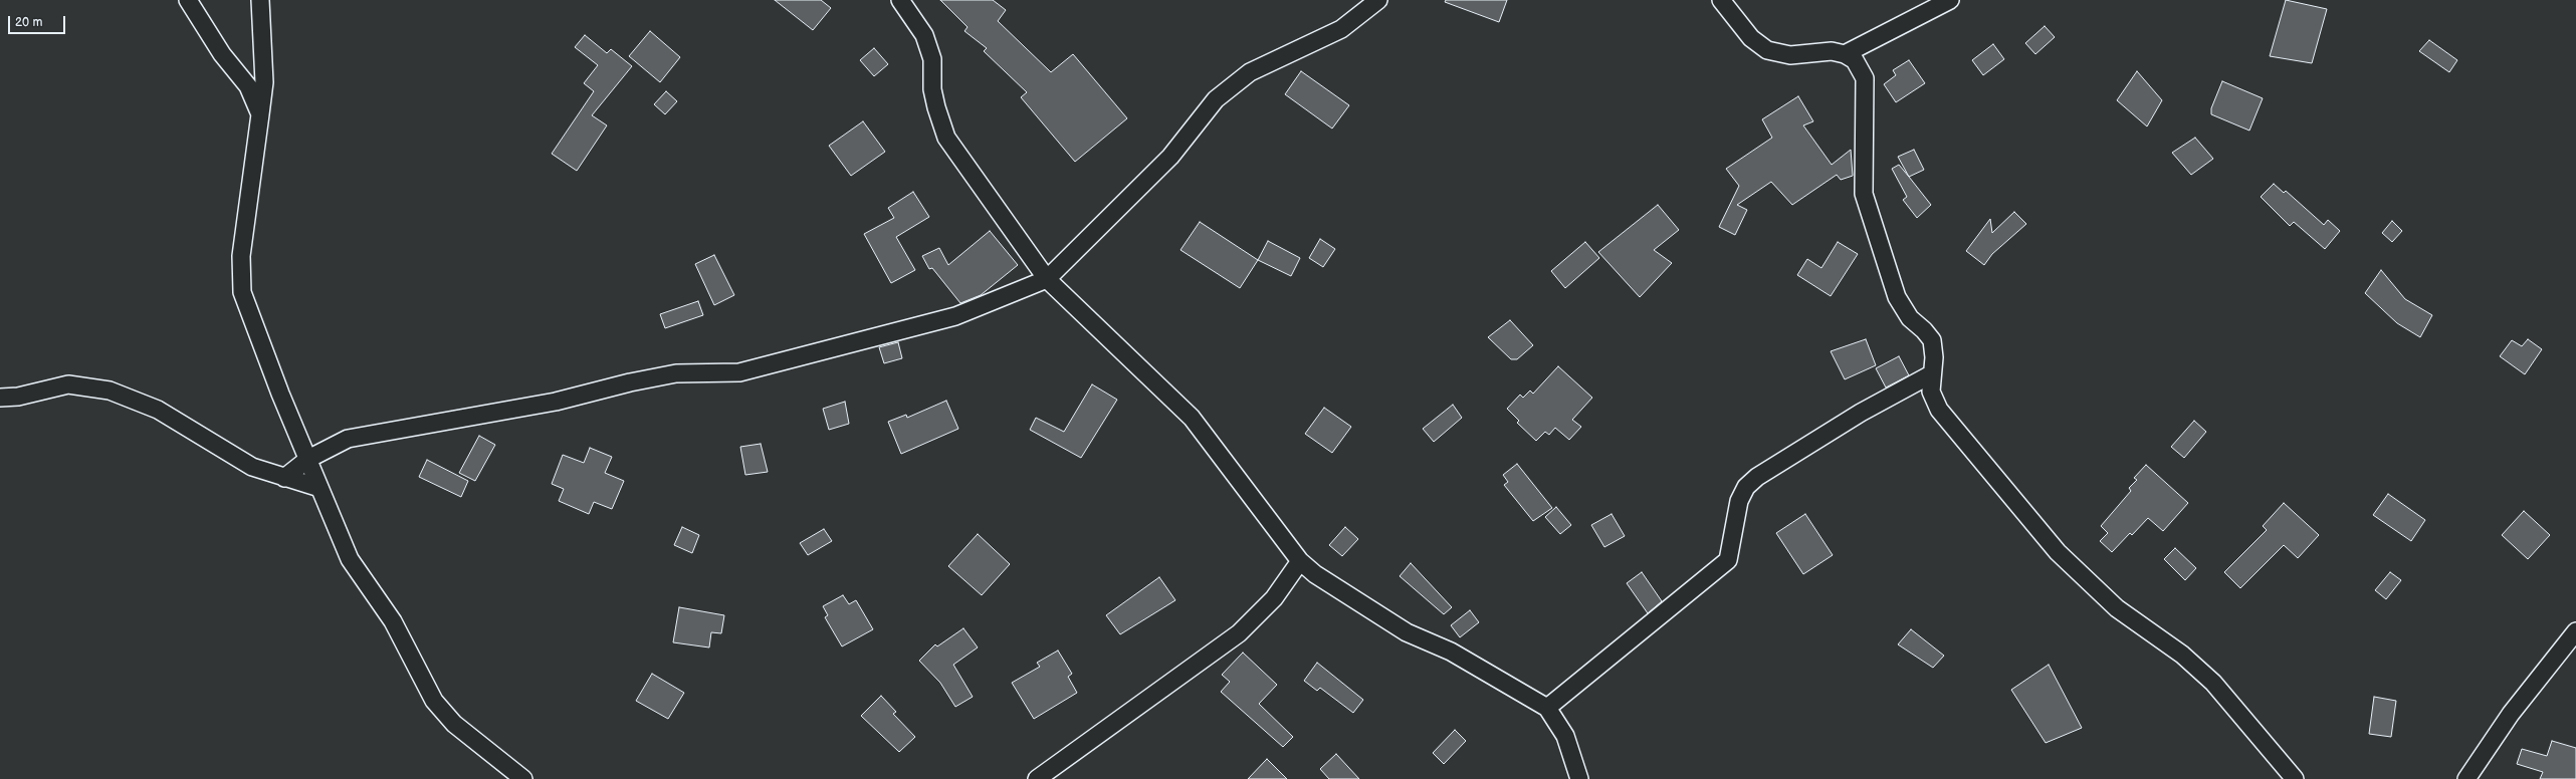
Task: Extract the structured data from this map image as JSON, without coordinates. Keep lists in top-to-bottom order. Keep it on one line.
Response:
{"scale_bar":"20 m"}
